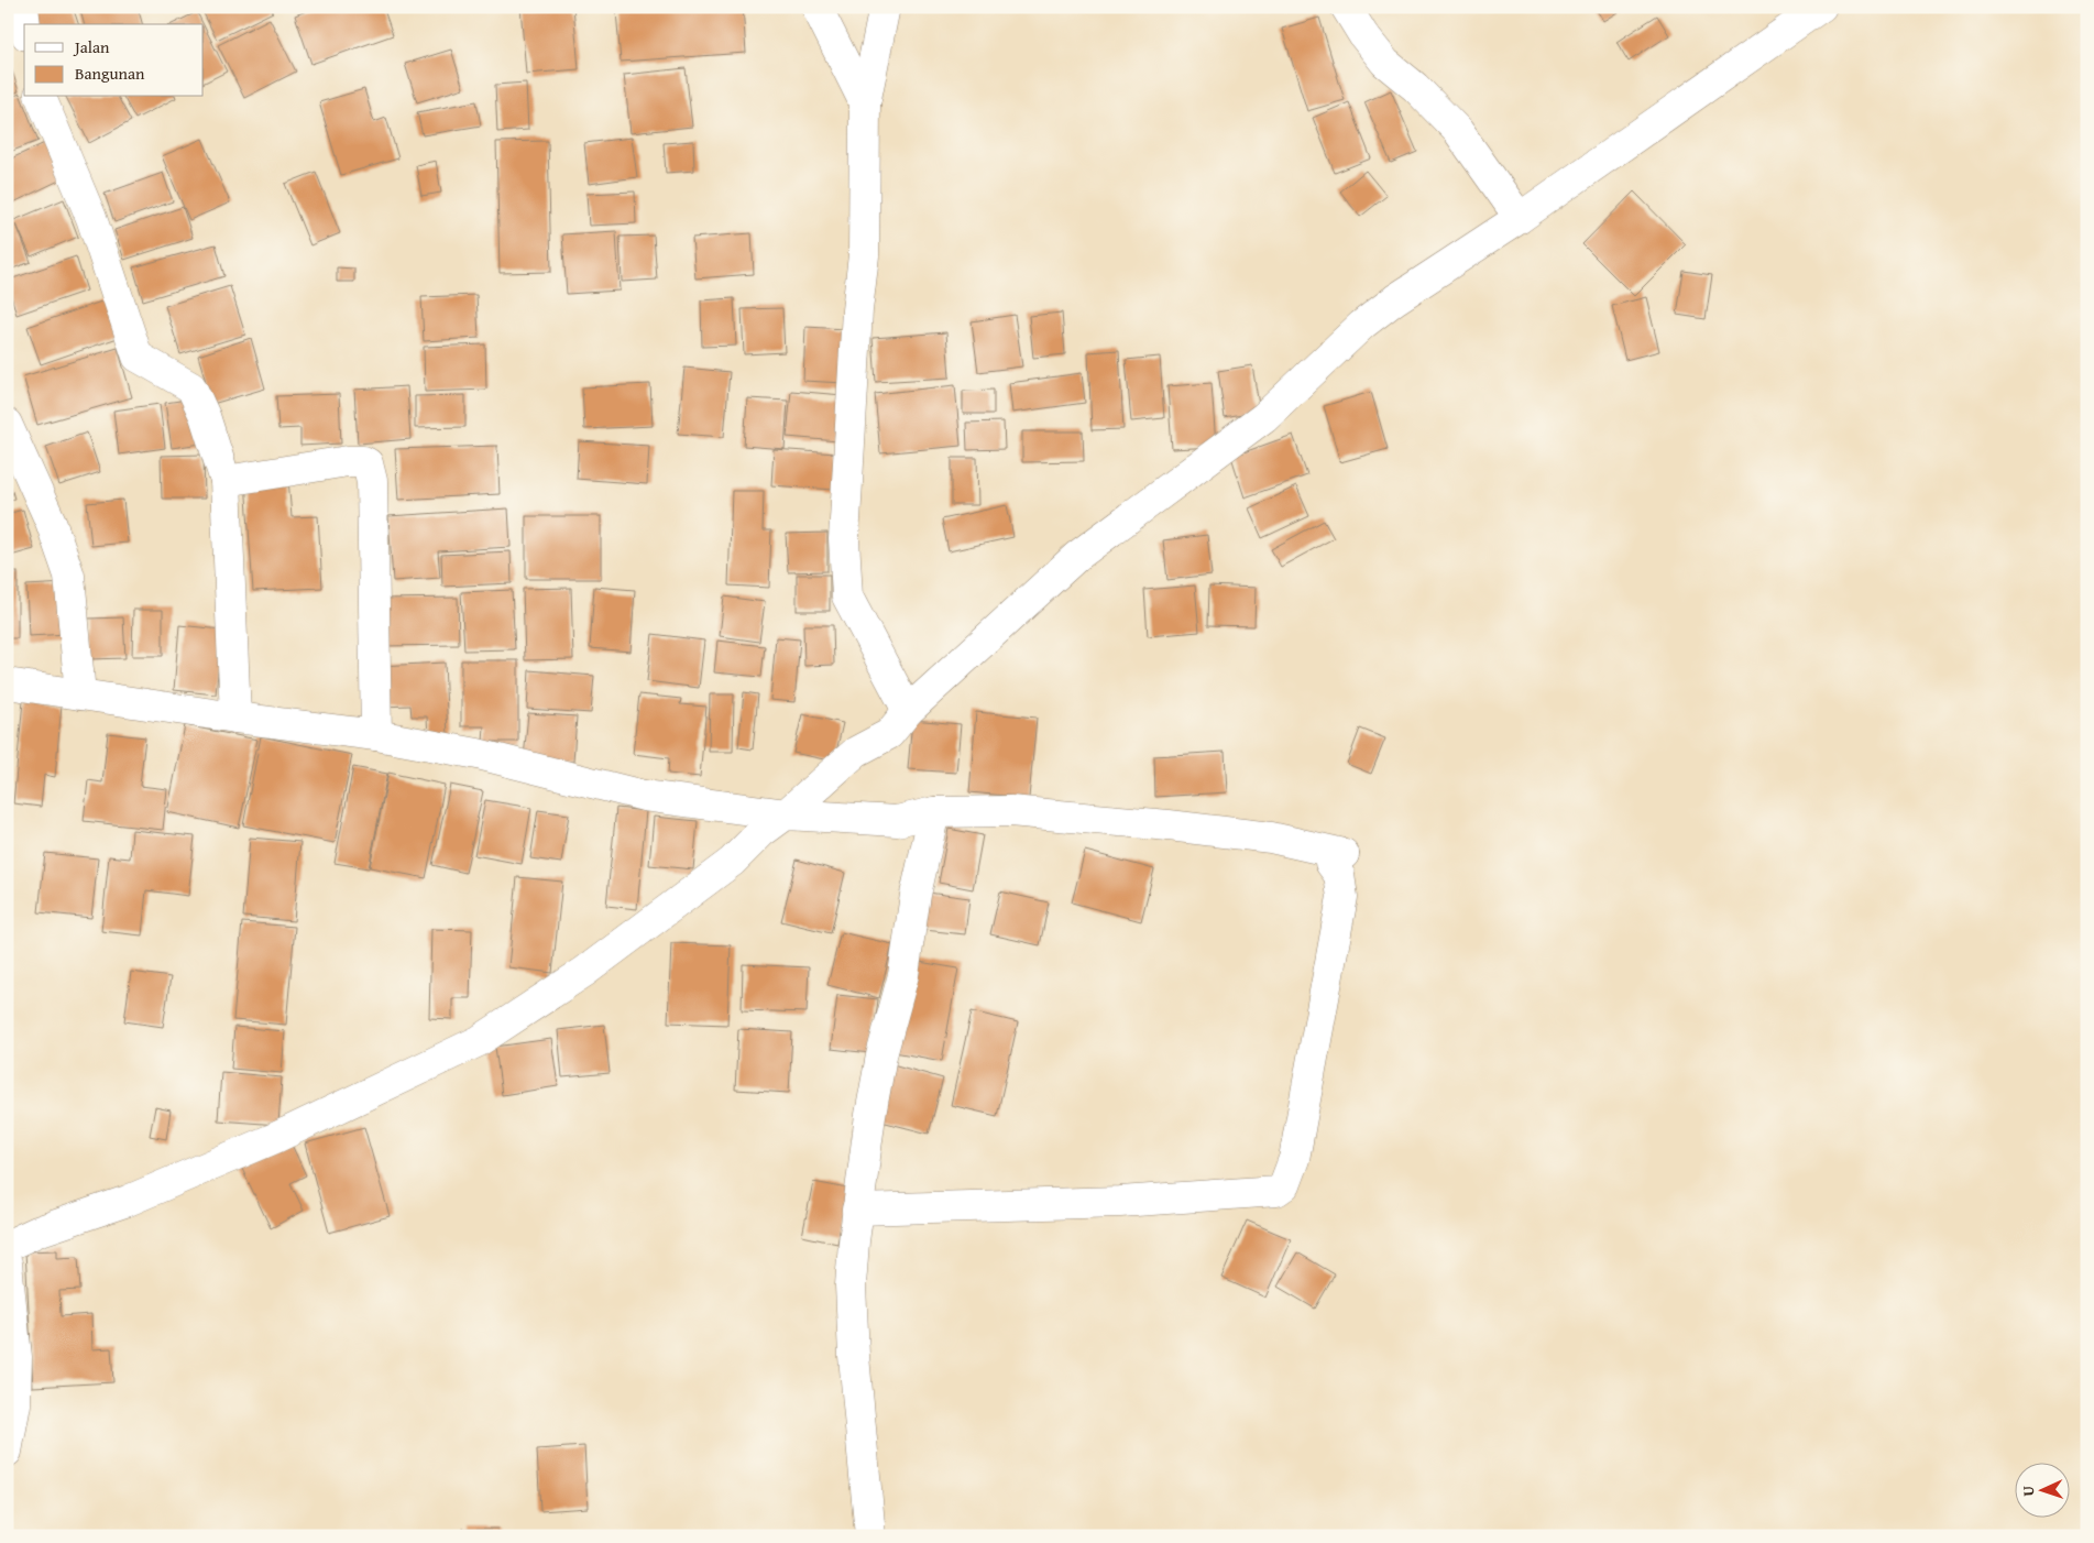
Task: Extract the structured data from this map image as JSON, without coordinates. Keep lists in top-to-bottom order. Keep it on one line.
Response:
{"legend":["Jalan","Bangunan"],"north":"left"}
